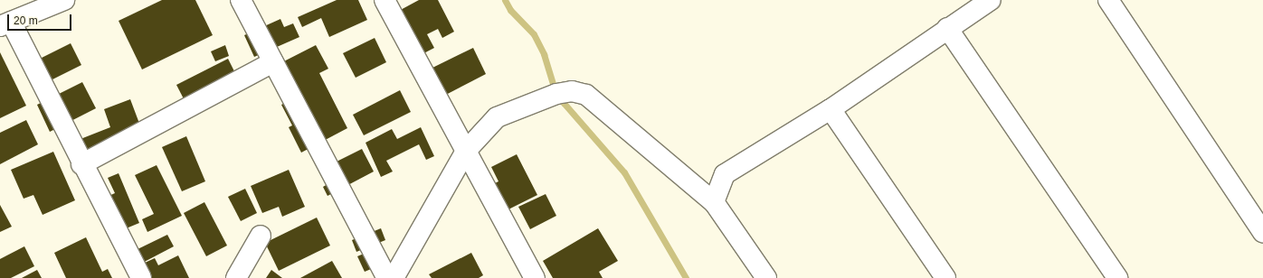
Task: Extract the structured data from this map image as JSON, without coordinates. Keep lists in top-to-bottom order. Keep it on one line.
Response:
{"scale_bar":"20 m"}
